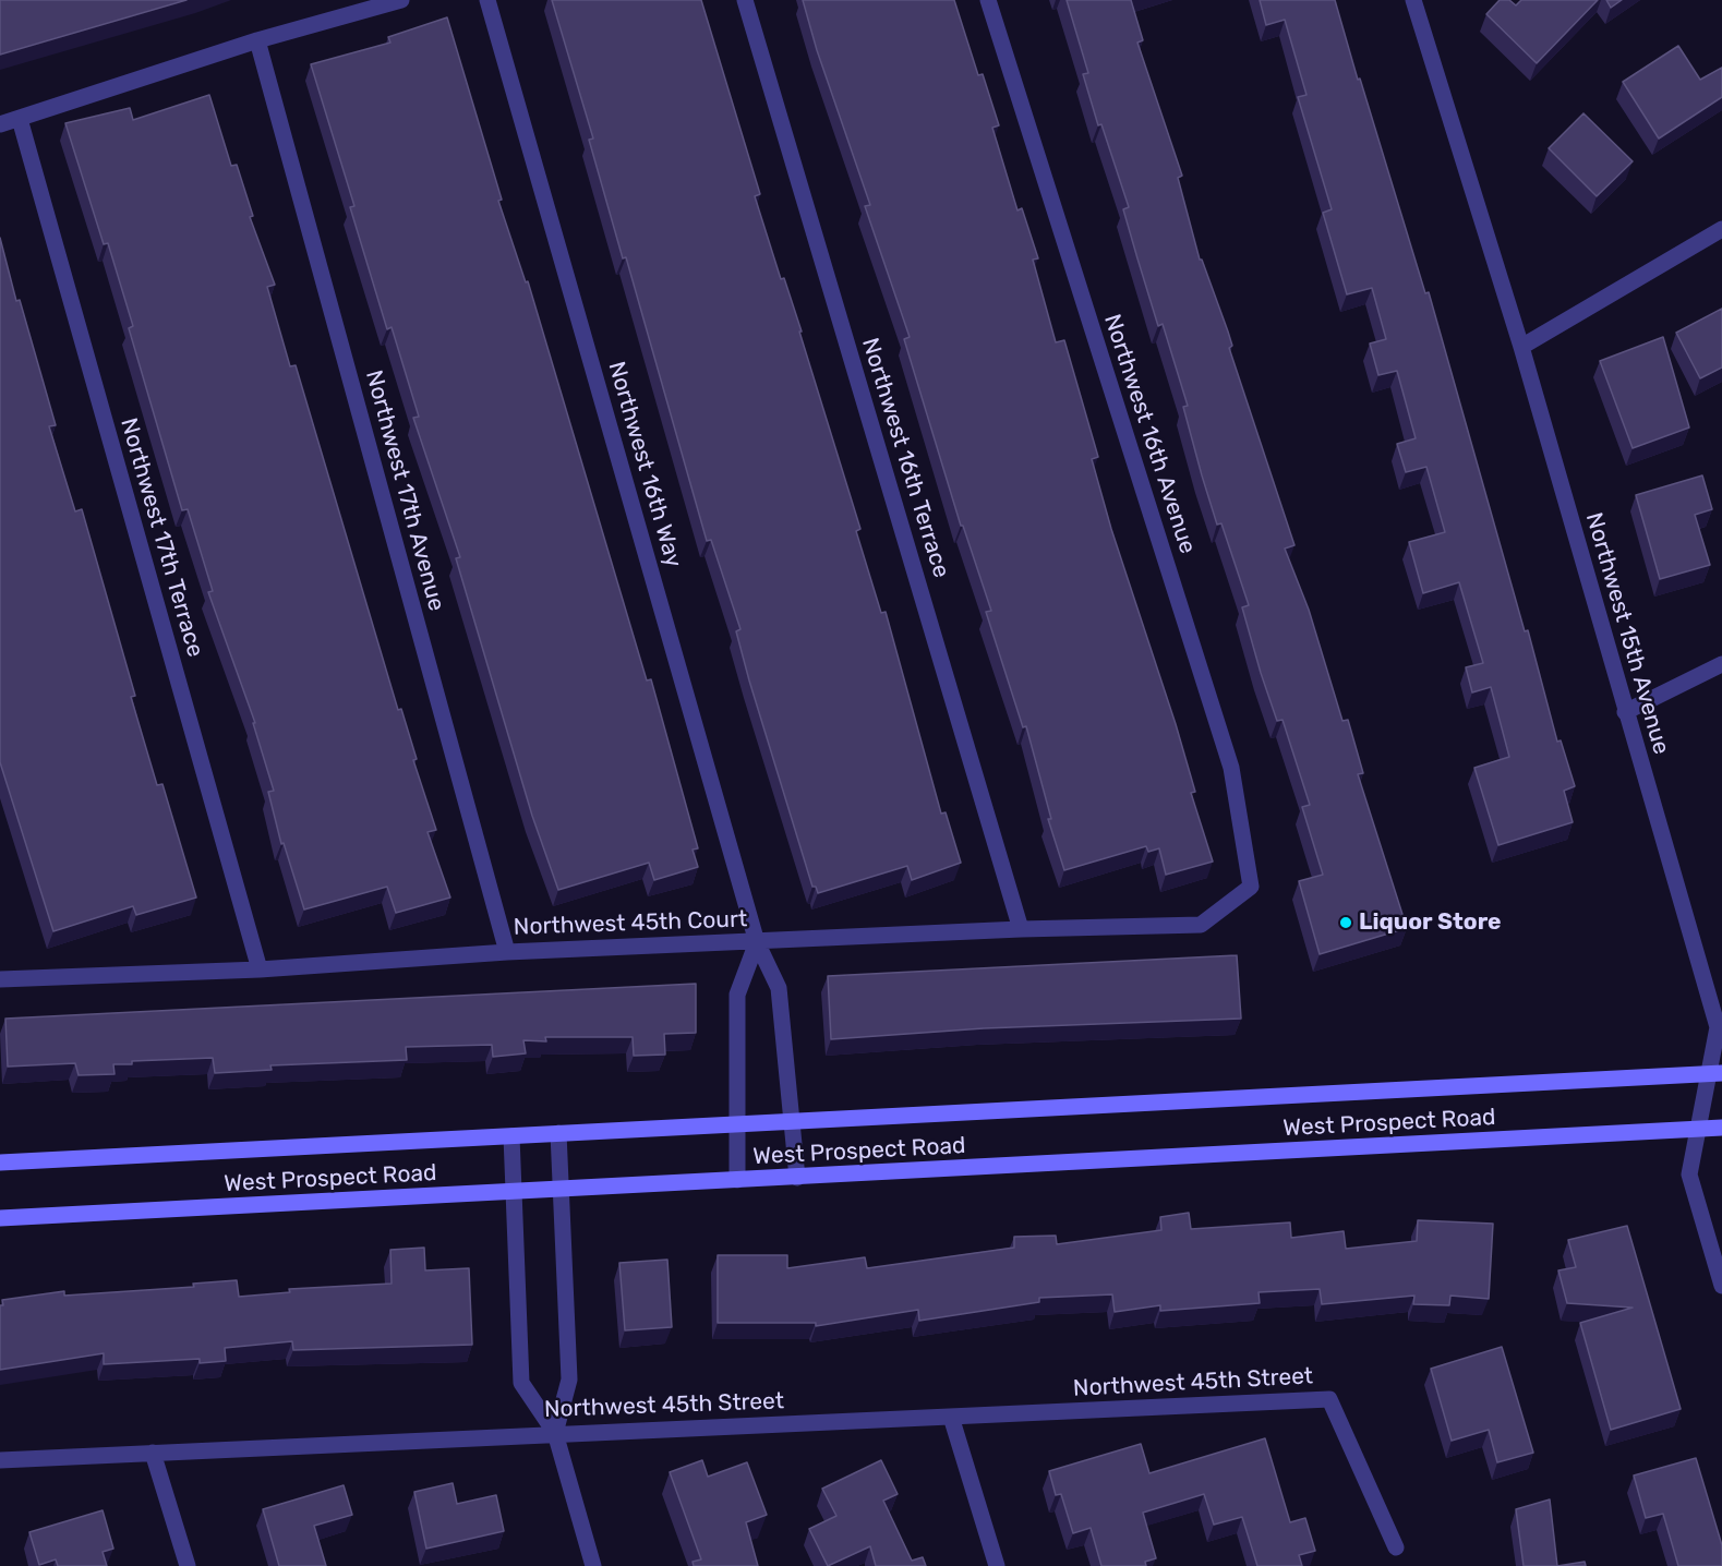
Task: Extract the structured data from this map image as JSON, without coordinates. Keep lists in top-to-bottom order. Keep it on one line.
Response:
{"streets":{"main road":["West Prospect Road"],"street":["Northwest 16th Avenue","Northwest 16th Terrace","Northwest 16th Way","Northwest 17th Avenue","Northwest 17th Terrace","Northwest 15th Avenue","Northwest 45th Court","Northwest 45th Street"]},"crossings":[["Northwest 16th Avenue","Northwest 45th Court"],["Northwest 16th Terrace","Northwest 45th Court"],["Northwest 16th Way","Northwest 45th Court"],["Northwest 16th Way","West Prospect Road"],["Northwest 17th Avenue","Northwest 45th Court"],["Northwest 17th Terrace","Northwest 45th Court"],["Northwest 15th Avenue","West Prospect Road"]],"places":["Liquor Store"]}
